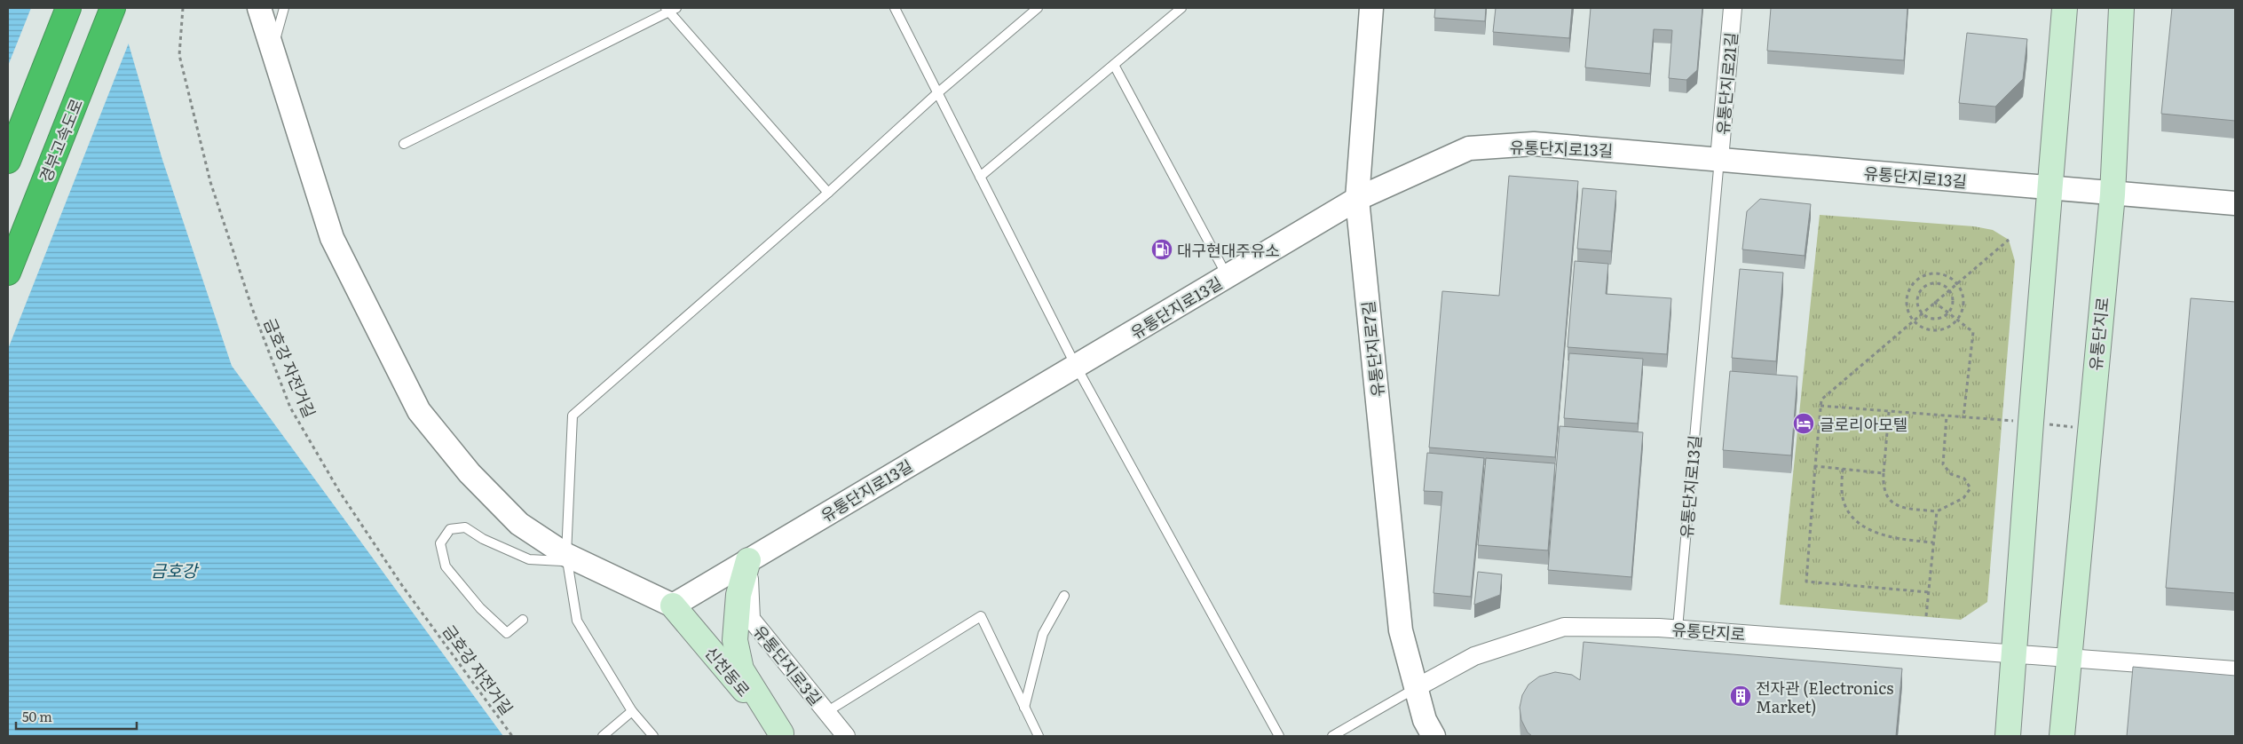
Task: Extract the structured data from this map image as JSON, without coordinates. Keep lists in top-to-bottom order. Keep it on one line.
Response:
{"streets":{"highway":["경부고속도로"],"main road":["유통단지로","신천동로"],"street":["유통단지로21길","유통단지로13길","유통단지로7길","유통단지로3길"],"path":["금호강 자전거길"]},"crossings":[["유통단지로21길","유통단지로13길"],["유통단지로13길","유통단지로"],["유통단지로13길","유통단지로7길"],["유통단지로13길","유통단지로3길"],["유통단지로13길","신천동로"],["유통단지로","유통단지로7길"]],"water":["금호강"],"places":{"fuel station":["대구현대주유소"],"hotel":["글로리아모텔"],"building":["전자관 (Electronics Market)"]},"scale_bar":"50 m"}
